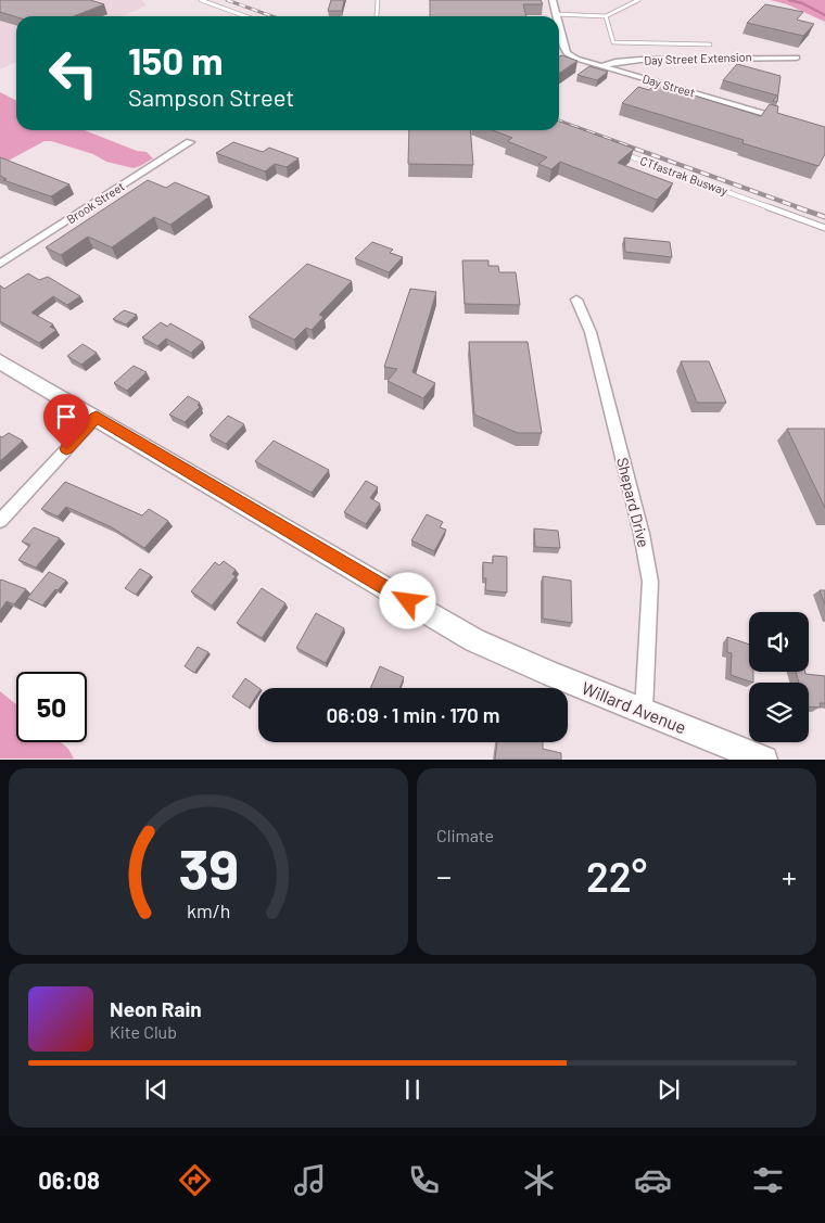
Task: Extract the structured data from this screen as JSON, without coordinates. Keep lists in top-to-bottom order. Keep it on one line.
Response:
{"streets":{"main road":["Willard Avenue"],"street":["Day Street Extension","Day Street","Brook Street","Shepard Drive"],"lane":["CTfastrak Busway"]},"crossings":[["Day Street Extension","Day Street"],["Shepard Drive","Willard Avenue"]],"page":{"turn":["150 m","Sampson Street"],"limit":"50","trip":"06:09 · 1 min · 170 m","tile":"Climate","heat":["−","22°","+"],"song":["Neon Rain","Kite Club"],"tabs":"06:08","gauge":["39","km/h"]}}
